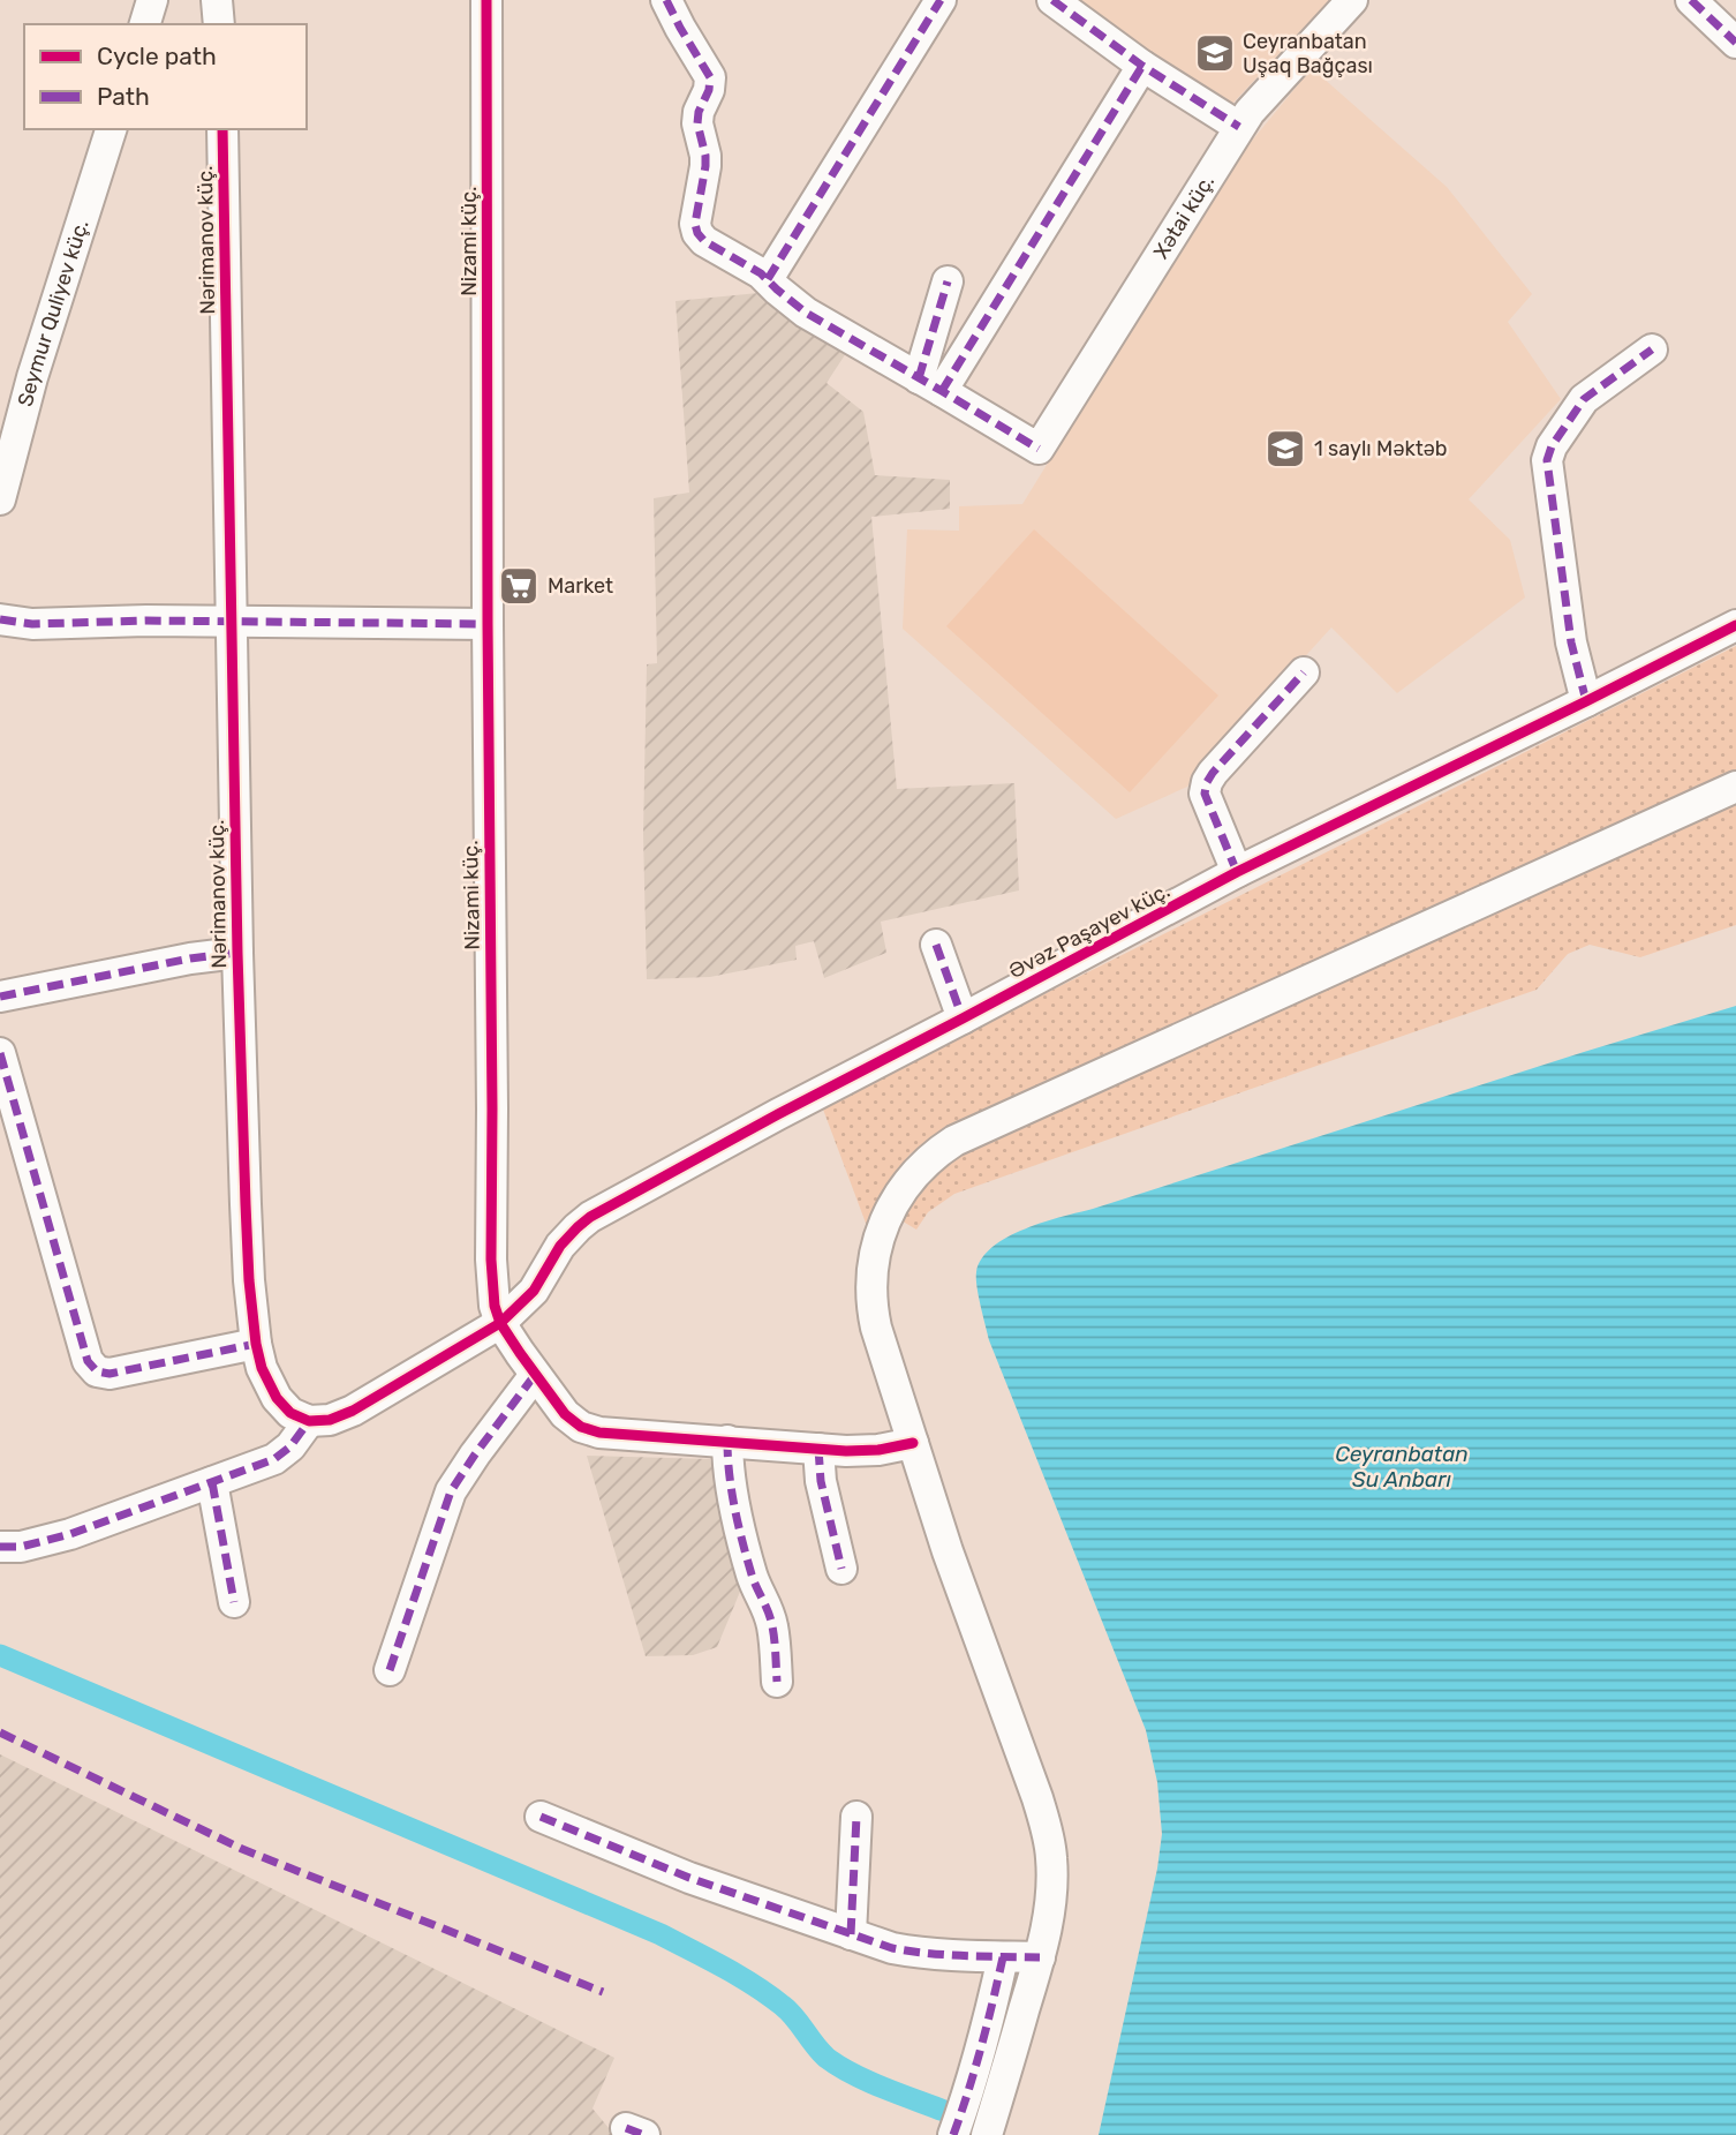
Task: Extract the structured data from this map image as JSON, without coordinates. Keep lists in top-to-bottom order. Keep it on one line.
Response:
{"streets":{"street":["Xətai küç.","Nərimanov küç.","Nizami küç.","Seymur Quliyev küç.","Əvəz Paşayev küç."]},"crossings":[["Nizami küç.","Əvəz Paşayev küç."]],"water":["Ceyranbatan Su Anbarı"],"places":{"school or university":["Ceyranbatan Uşaq Bağçası","1 saylı Məktəb"],"supermarket":["Market"]},"legend":["Cycle path","Path"]}
